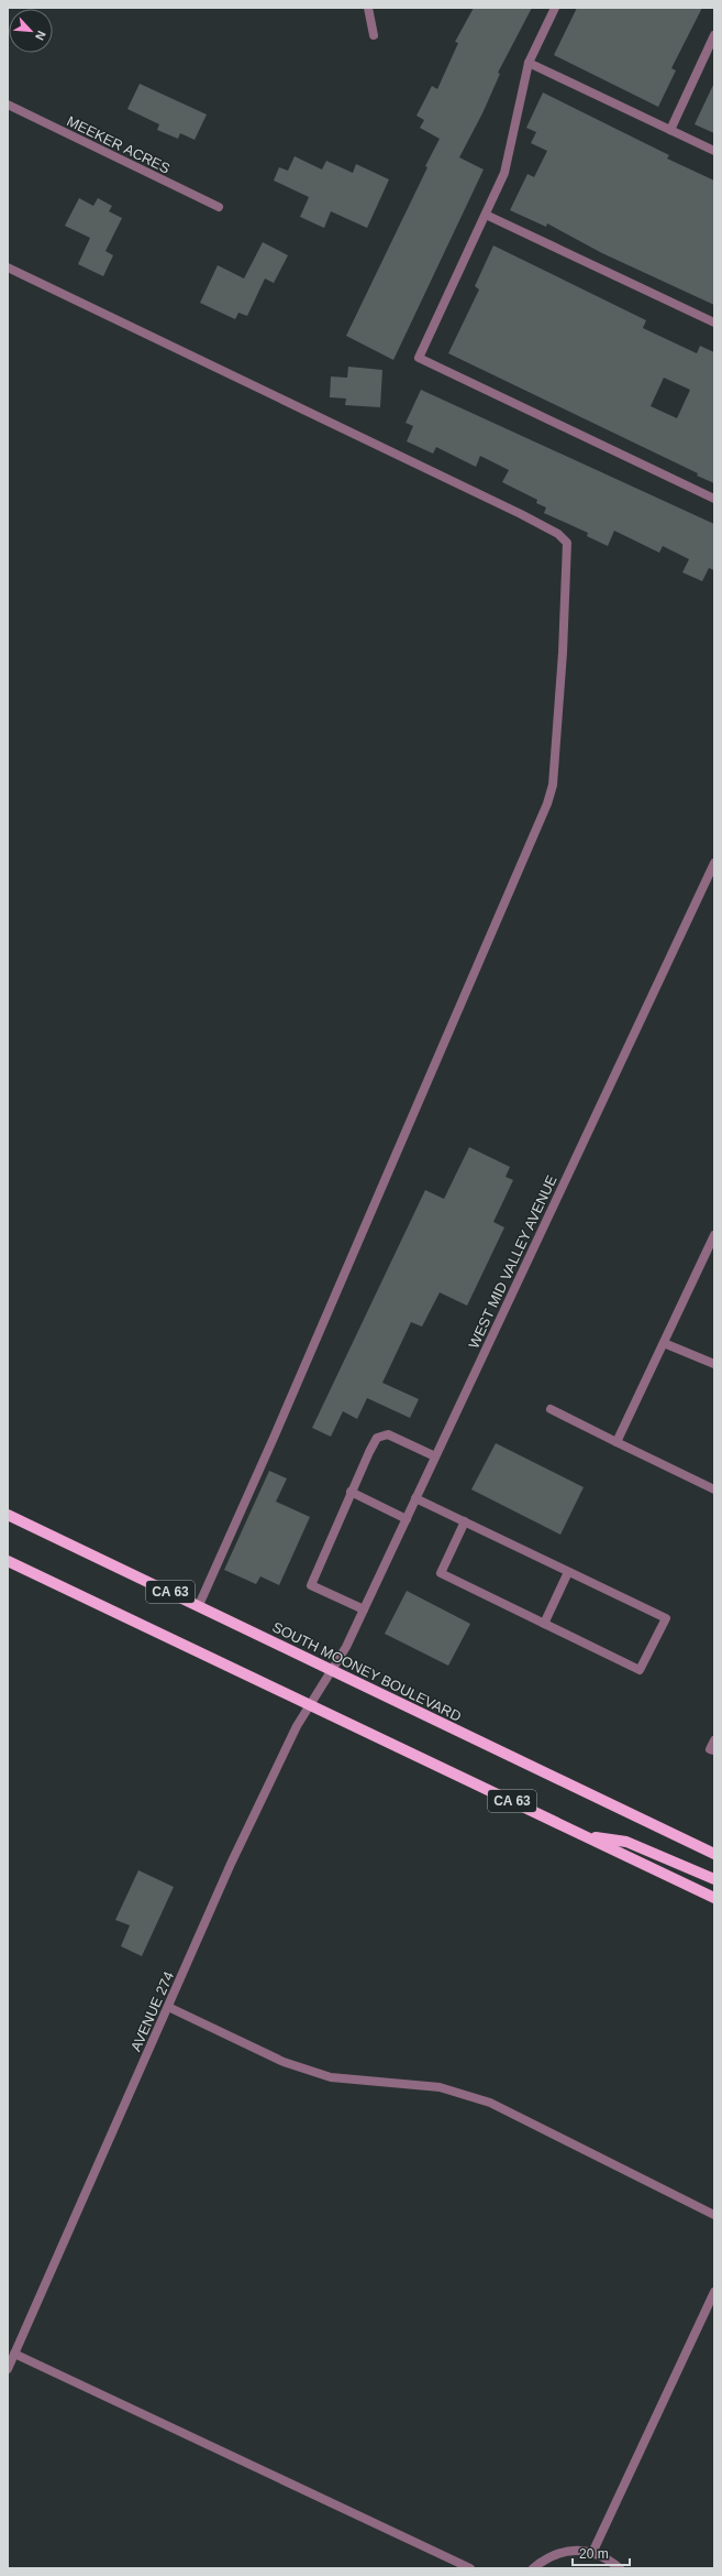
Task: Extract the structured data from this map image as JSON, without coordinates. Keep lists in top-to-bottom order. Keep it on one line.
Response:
{"streets":{"main road":["CA 63","SOUTH MOONEY BOULEVARD"],"street":["MEEKER ACRES","WEST MID VALLEY AVENUE","AVENUE 274"]},"crossings":[["WEST MID VALLEY AVENUE","SOUTH MOONEY BOULEVARD"],["WEST MID VALLEY AVENUE","AVENUE 274"],["CA 63","AVENUE 274"],["SOUTH MOONEY BOULEVARD","AVENUE 274"]],"scale_bar":"20 m","north":"bottom right"}
